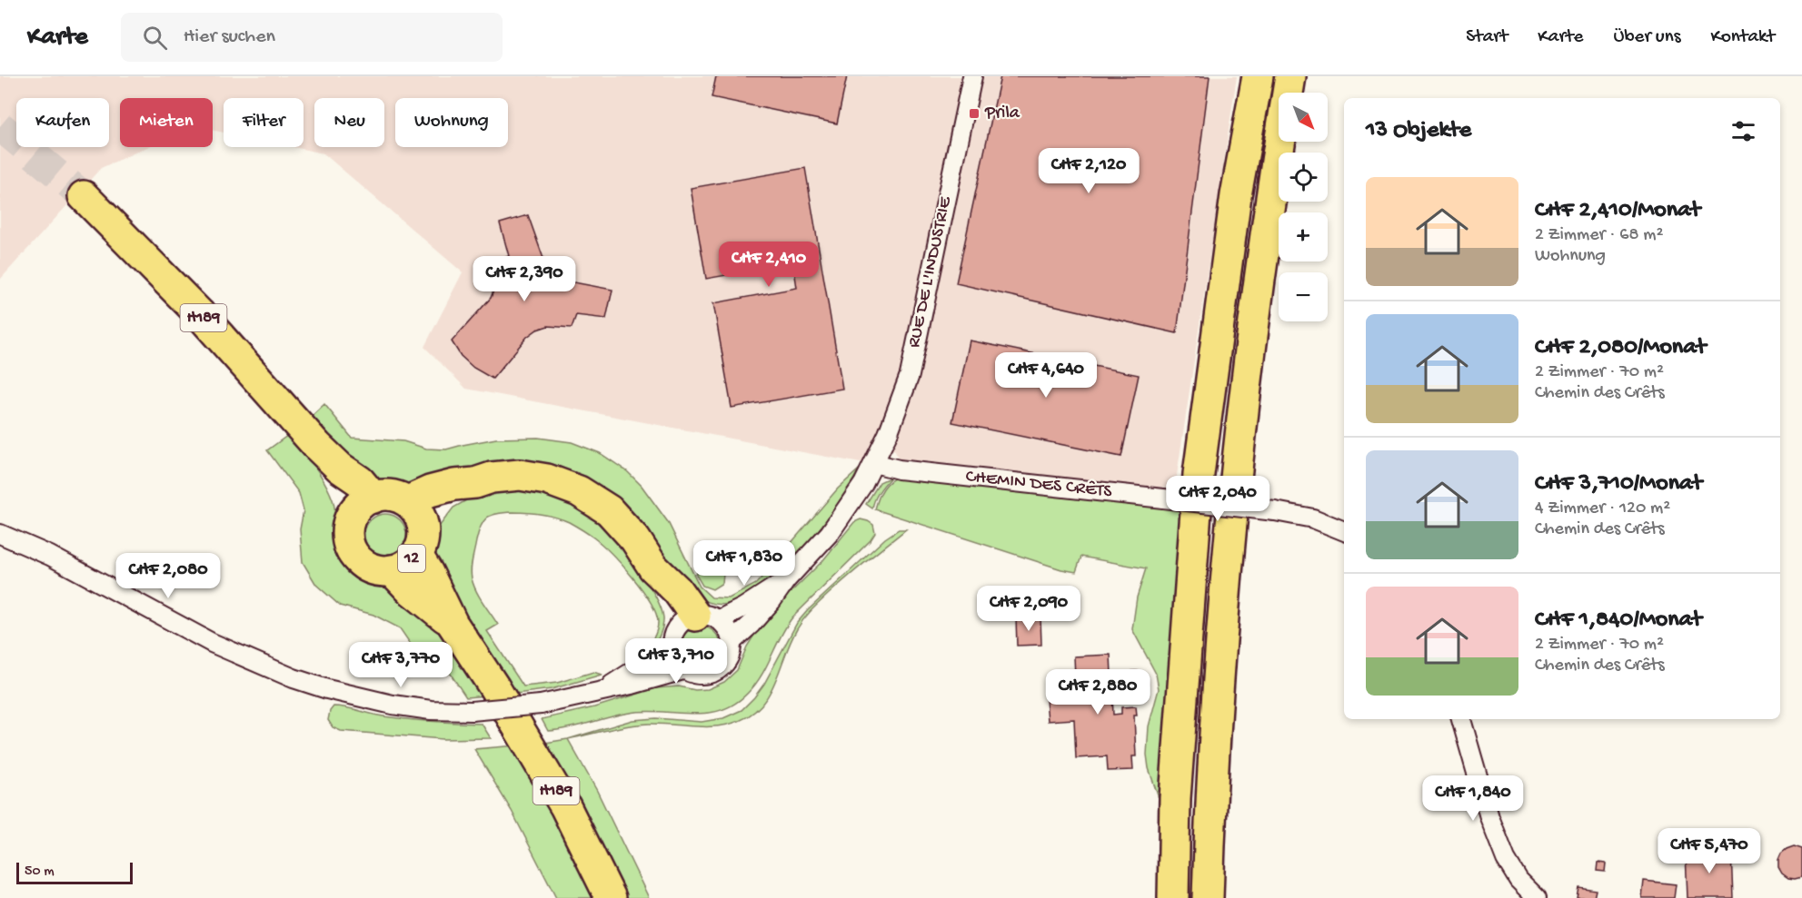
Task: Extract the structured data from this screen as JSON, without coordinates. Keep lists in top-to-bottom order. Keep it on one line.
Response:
{"streets":{"highway":["H189","12"],"street":["RUE DE L'INDUSTRIE","CHEMIN DES CRÊTS"]},"crossings":[["RUE DE L'INDUSTRIE","CHEMIN DES CRÊTS"],["H189","12"]],"places":{"transit":["Prila"]},"scale_bar":"50 m","north":"bottom right","page":{"header":"Karte","search":"Hier suchen","nav":["Start","Karte","Über uns","Kontakt"],"map_buttons":["+","−"],"chip":["Kaufen","Mieten","Filter","Neu","Wohnung"],"heading":"13 Objekte","price":["CHF 2,120","CHF 2,410","CHF 2,390","CHF 4,640","CHF 2,040","CHF 1,830","CHF 2,080","CHF 2,090","CHF 3,710","CHF 3,770","CHF 2,880","CHF 1,840","CHF 5,470"],"list":[{"name":"CHF 2,410/Monat","note":"2 Zimmer · 68 m² · Wohnung"},{"name":"CHF 2,080/Monat","note":"2 Zimmer · 70 m² · Chemin des Crêts"},{"name":"CHF 3,710/Monat","note":"4 Zimmer · 120 m² · Chemin des Crêts"},{"name":"CHF 1,840/Monat","note":"2 Zimmer · 70 m² · Chemin des Crêts"}],"scale":"50 m"}}
